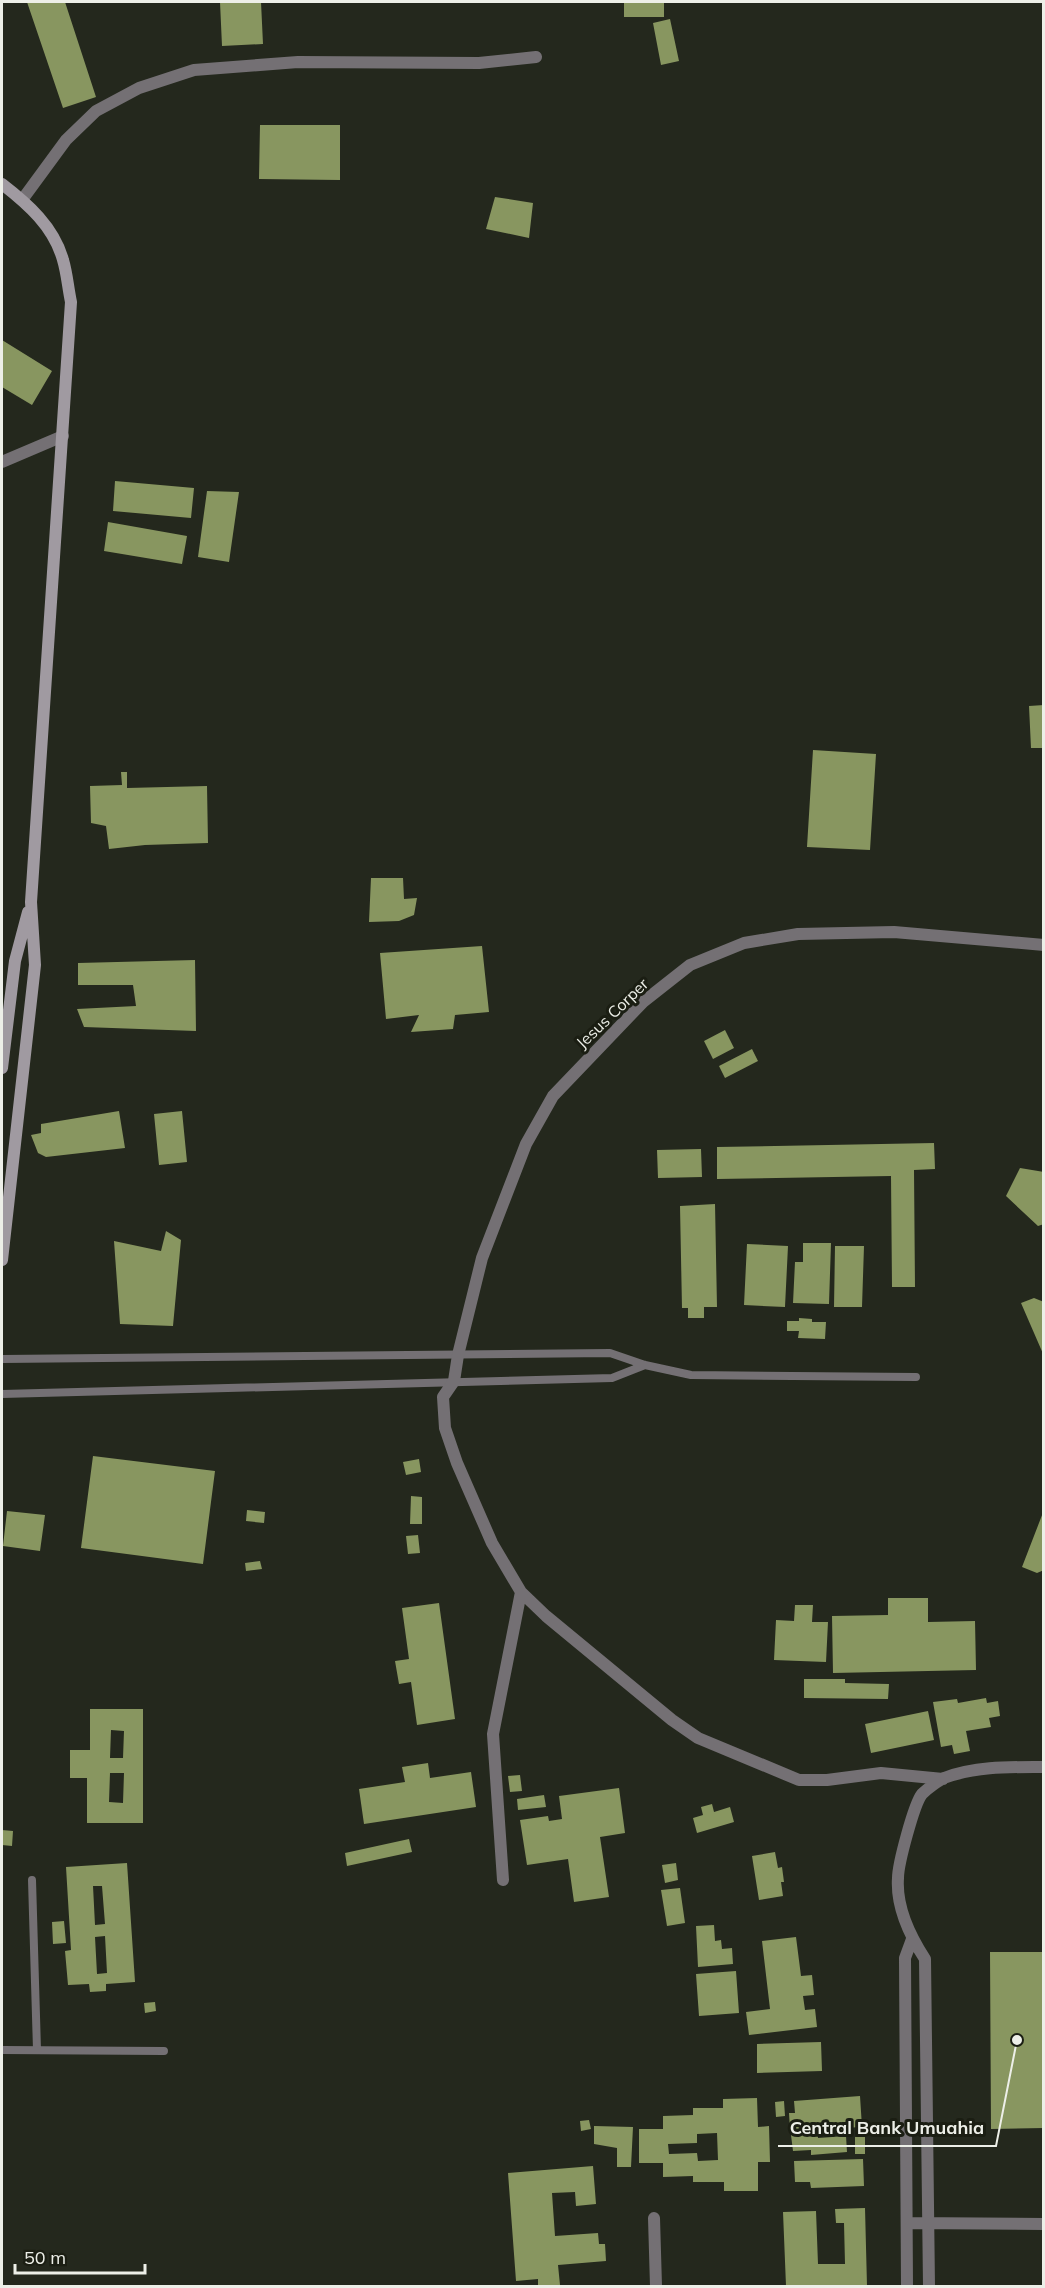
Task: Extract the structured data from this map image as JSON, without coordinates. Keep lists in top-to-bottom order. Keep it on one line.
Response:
{"streets":{"street":["Jesus Corper"]},"places":["Central Bank Umuahia"],"scale_bar":"50 m"}
